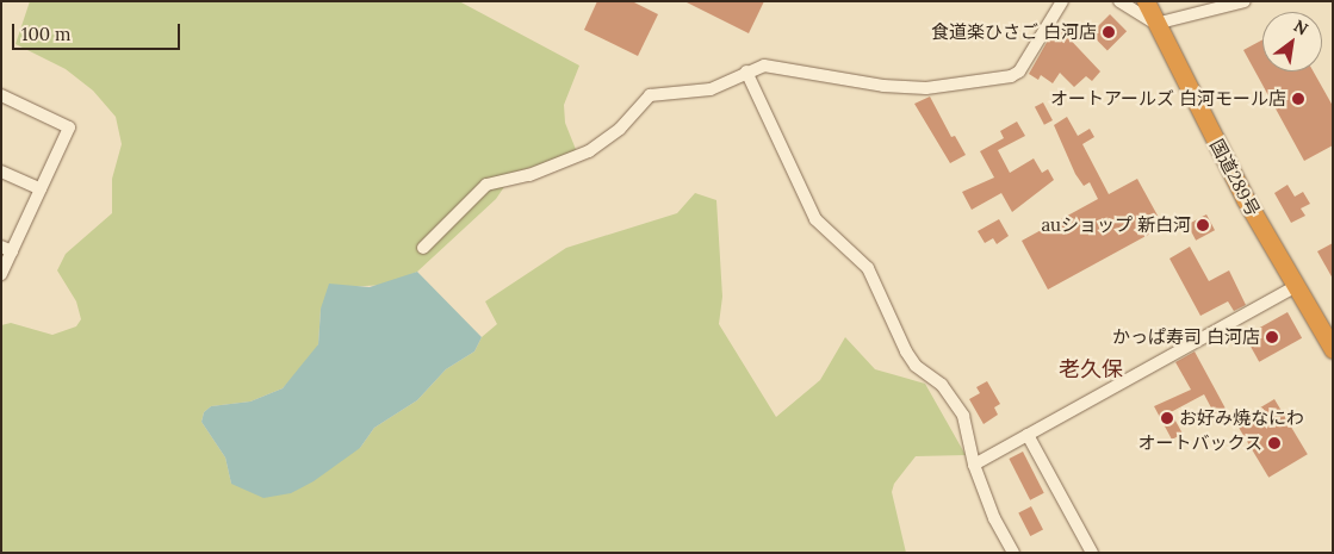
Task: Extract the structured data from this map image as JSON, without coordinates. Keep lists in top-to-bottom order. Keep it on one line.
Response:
{"streets":{"highway":["国道289号"]},"districts":["老久保"],"places":["食道楽ひさご 白河店","オートアールズ 白河モール店","auショップ 新白河","かっぱ寿司 白河店","お好み焼なにわ","オートバックス"],"scale_bar":"100 m","north":"top right"}
